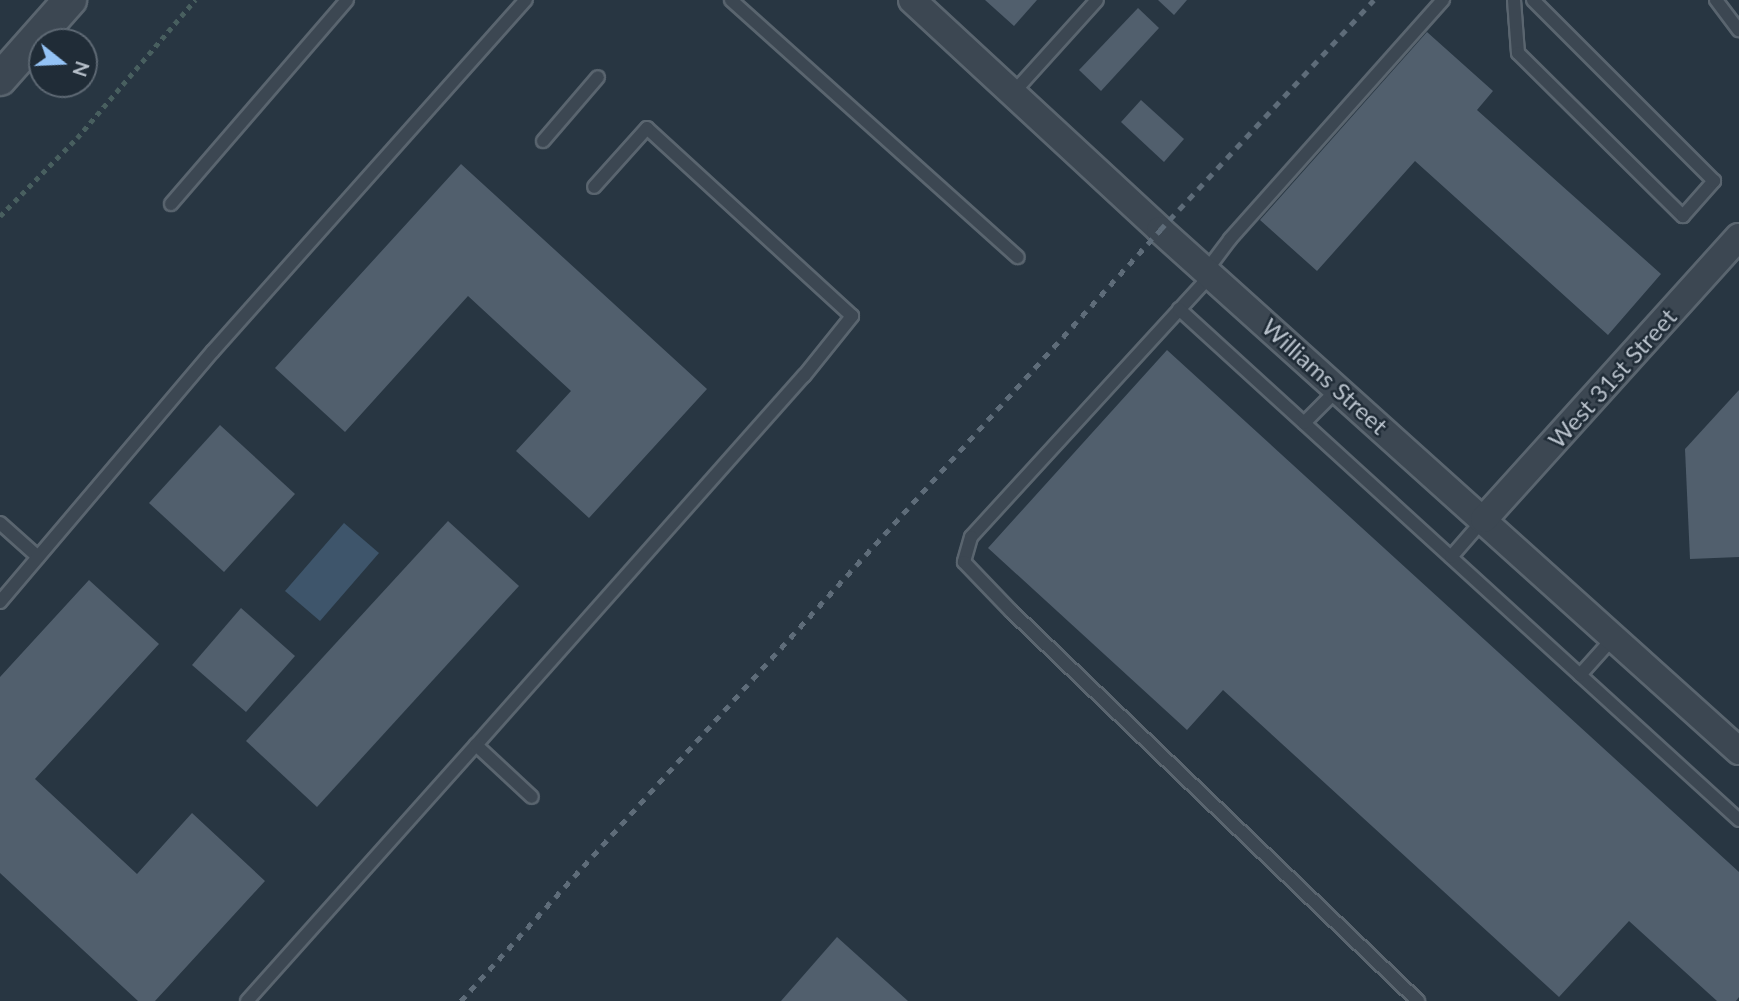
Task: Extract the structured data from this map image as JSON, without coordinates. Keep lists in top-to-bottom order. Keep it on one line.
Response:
{"streets":{"street":["Williams Street","West 31st Street"]},"crossings":[["Williams Street","West 31st Street"]],"north":"right"}
